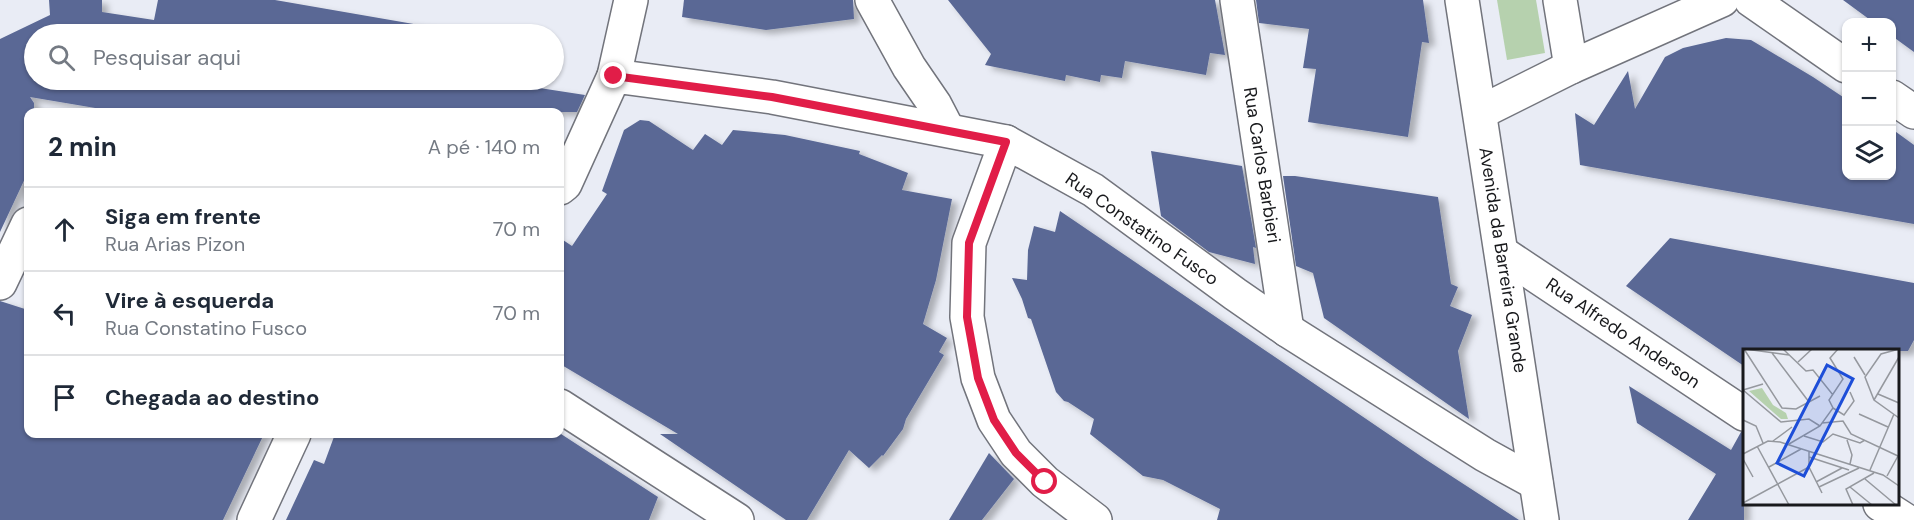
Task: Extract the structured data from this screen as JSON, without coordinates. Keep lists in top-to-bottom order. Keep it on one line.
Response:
{"streets":{"street":["Rua Carlos Barbieri","Rua Constatino Fusco","Avenida da Barreira Grande","Rua Alfredo Anderson"]},"crossings":[["Rua Carlos Barbieri","Rua Constatino Fusco"],["Rua Constatino Fusco","Avenida da Barreira Grande"],["Avenida da Barreira Grande","Rua Alfredo Anderson"]],"page":{"map_buttons":["+","−"],"search":"Pesquisar aqui","heading":["2 min","A pé · 140 m"],"list":[["Siga em frente","Rua Arias Pizon","70 m"],["Vire à esquerda","Rua Constatino Fusco","70 m"],"Chegada ao destino"]}}
